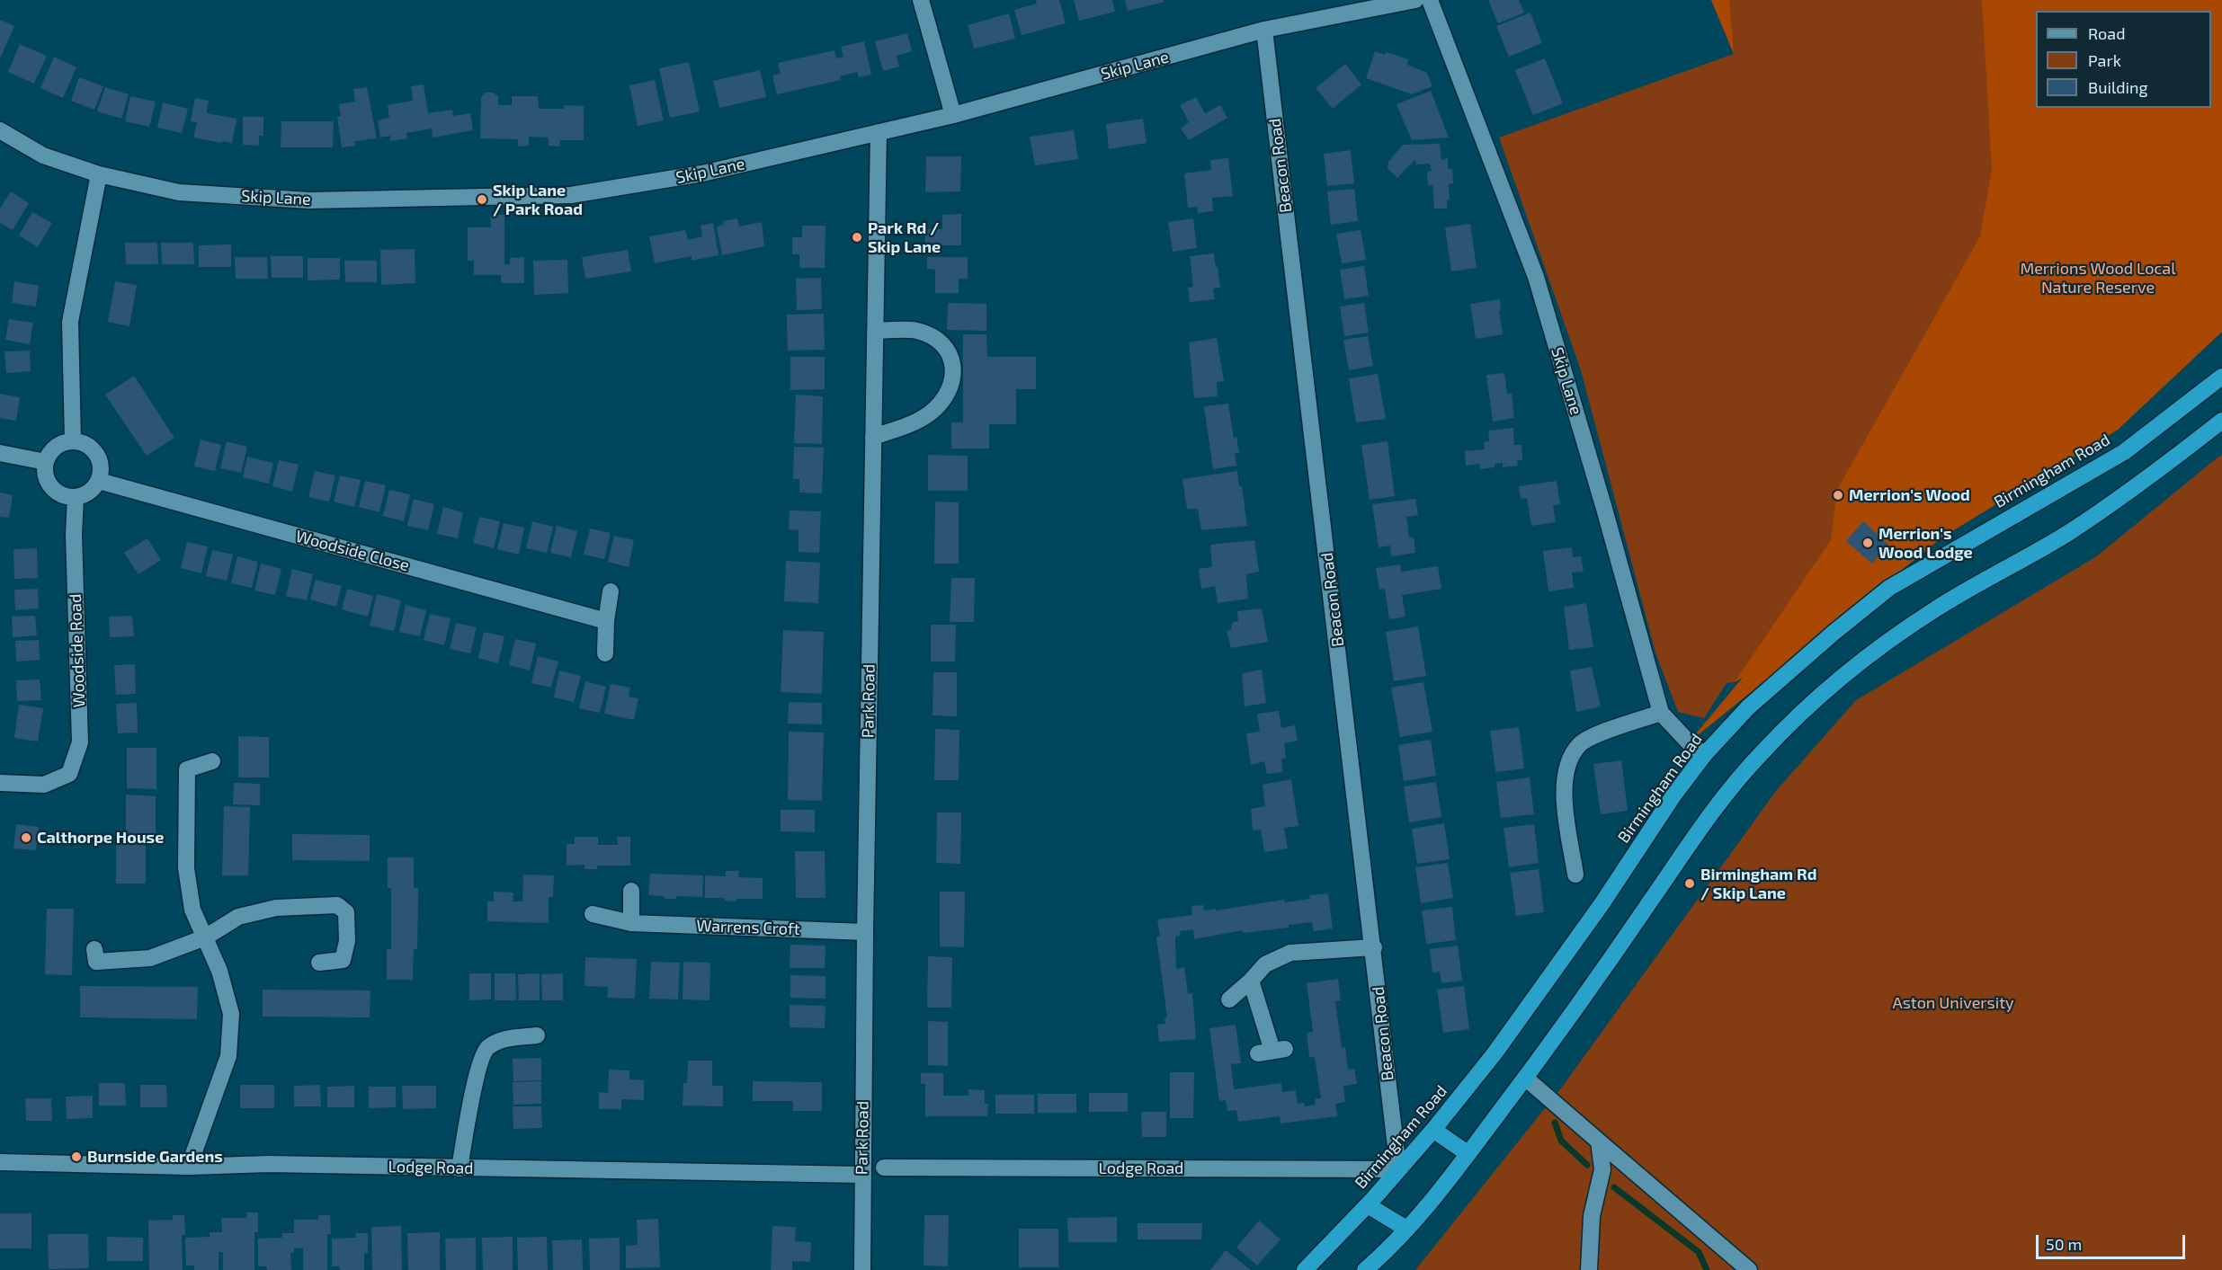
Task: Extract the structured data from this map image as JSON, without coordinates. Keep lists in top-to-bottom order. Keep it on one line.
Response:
{"streets":{"highway":["Birmingham Road"],"street":["Skip Lane","Beacon Road","Woodside Close","Woodside Road","Park Road","Warrens Croft","Lodge Road"]},"crossings":[["Skip Lane","Beacon Road"],["Skip Lane","Birmingham Road"],["Skip Lane","Park Road"],["Beacon Road","Birmingham Road"],["Beacon Road","Lodge Road"],["Birmingham Road","Lodge Road"],["Woodside Close","Woodside Road"],["Park Road","Warrens Croft"],["Park Road","Lodge Road"]],"parks":["Merrions Wood Local Nature Reserve","Aston University"],"places":["Skip Lane / Park Road","Park Rd / Skip Lane","Merrion's Wood","Merrion's Wood Lodge","Calthorpe House","Birmingham Rd / Skip Lane","Burnside Gardens"],"legend":["Road","Park","Building"],"scale_bar":"50 m"}
